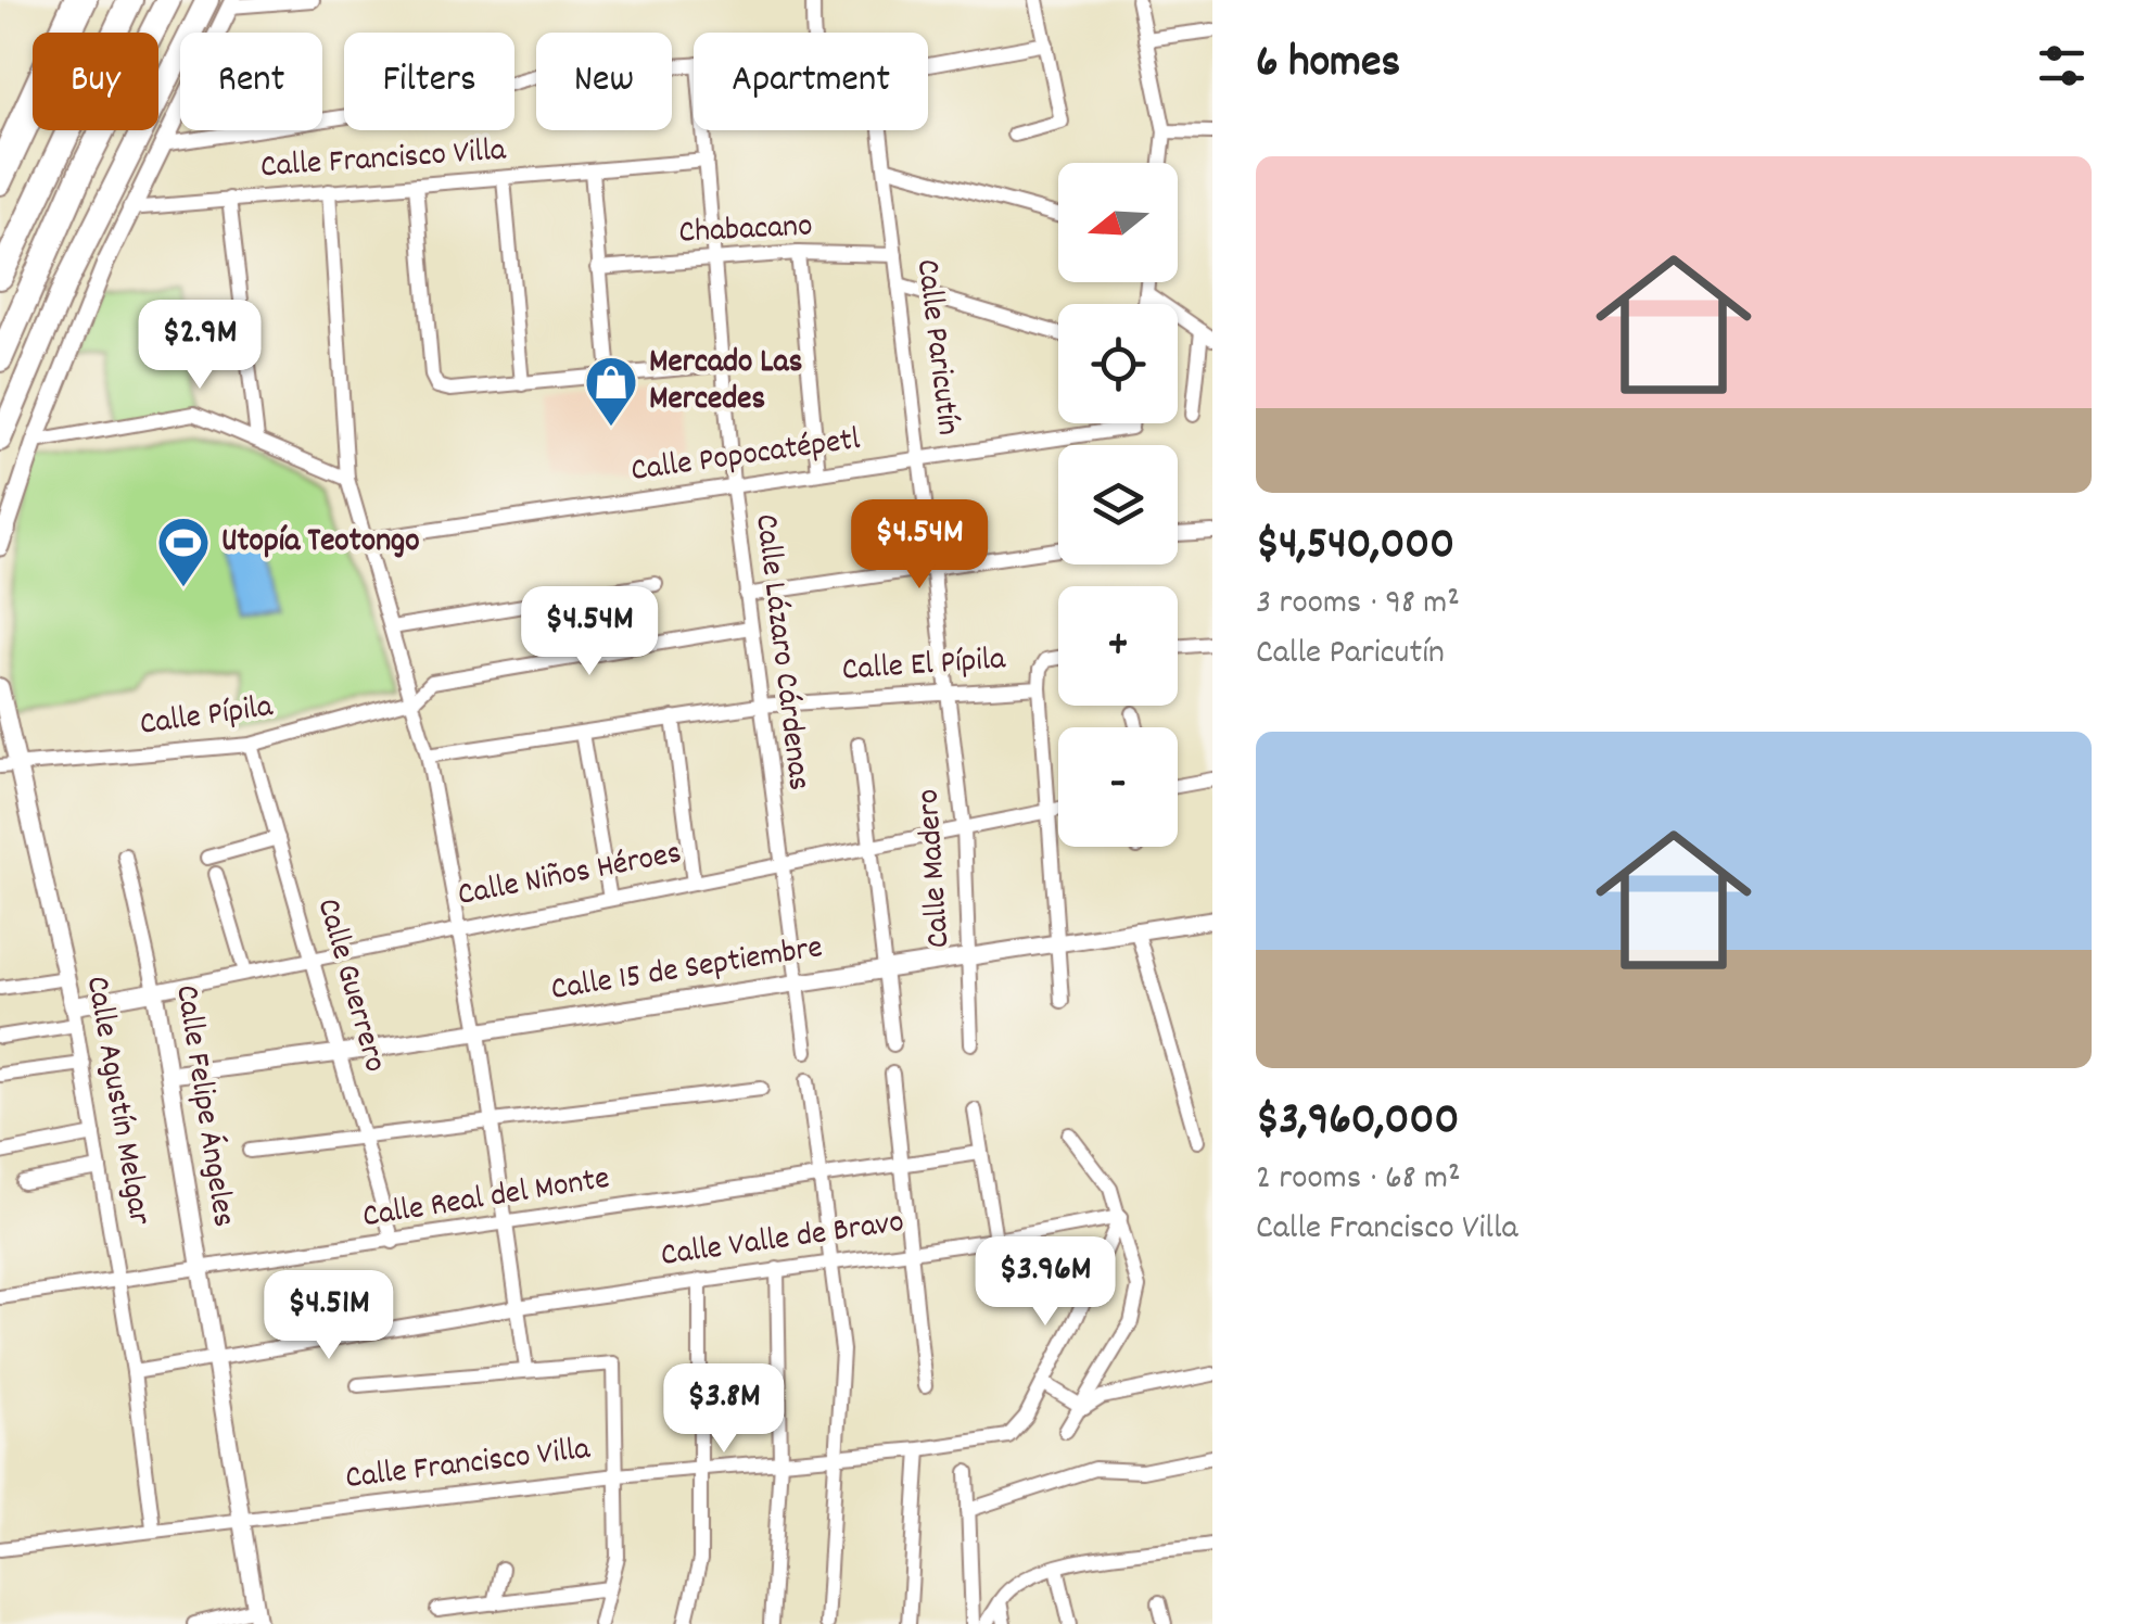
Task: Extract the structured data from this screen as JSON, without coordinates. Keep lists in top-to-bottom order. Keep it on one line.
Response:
{"streets":{"street":["Calle Francisco Villa","Chabacano","Calle Paricutín","Calle Popocatépetl","Calle Lázaro Cárdenas","Calle El Pípila","Calle Pípila","Calle Madero","Calle Niños Héroes","Calle 15 de Septiembre","Calle Guerrero","Calle Agustín Melgar","Calle Felipe Ángeles","Calle Real del Monte","Calle Valle de Bravo"]},"crossings":[["Calle Francisco Villa","Calle Lázaro Cárdenas"],["Calle Francisco Villa","Calle Agustín Melgar"],["Calle Francisco Villa","Calle Felipe Ángeles"],["Calle Francisco Villa","Calle Valle de Bravo"],["Chabacano","Calle Paricutín"],["Chabacano","Calle Lázaro Cárdenas"],["Calle Paricutín","Calle Popocatépetl"],["Calle Paricutín","Calle El Pípila"],["Calle Paricutín","Calle Madero"],["Calle Popocatépetl","Calle Lázaro Cárdenas"],["Calle Lázaro Cárdenas","Calle El Pípila"],["Calle Lázaro Cárdenas","Calle Pípila"],["Calle Lázaro Cárdenas","Calle Niños Héroes"],["Calle Lázaro Cárdenas","Calle 15 de Septiembre"],["Calle El Pípila","Calle Madero"],["Calle Pípila","Calle Guerrero"],["Calle Pípila","Calle Agustín Melgar"],["Calle Madero","Calle Niños Héroes"],["Calle Madero","Calle 15 de Septiembre"],["Calle Niños Héroes","Calle Guerrero"],["Calle Niños Héroes","Calle Agustín Melgar"],["Calle Niños Héroes","Calle Felipe Ángeles"],["Calle 15 de Septiembre","Calle Guerrero"],["Calle 15 de Septiembre","Calle Felipe Ángeles"],["Calle Guerrero","Calle Real del Monte"],["Calle Agustín Melgar","Calle Real del Monte"],["Calle Agustín Melgar","Calle Valle de Bravo"],["Calle Felipe Ángeles","Calle Real del Monte"],["Calle Felipe Ángeles","Calle Valle de Bravo"]],"places":{"shop":["Mercado Las Mercedes"],"sports":["Utopía Teotongo"]},"north":"left","page":{"heading":"6 homes","chip":["Buy","Rent","Filters","New","Apartment"],"list":[{"name":"$4,540,000","note":"3 rooms · 98 m² · Calle Paricutín"},{"name":"$3,960,000","note":"2 rooms · 68 m² · Calle Francisco Villa"}],"map_buttons":["+","−"],"price":["$2.9M","$4.54M","$4.54M","$3.96M","$4.51M","$3.8M"]}}
